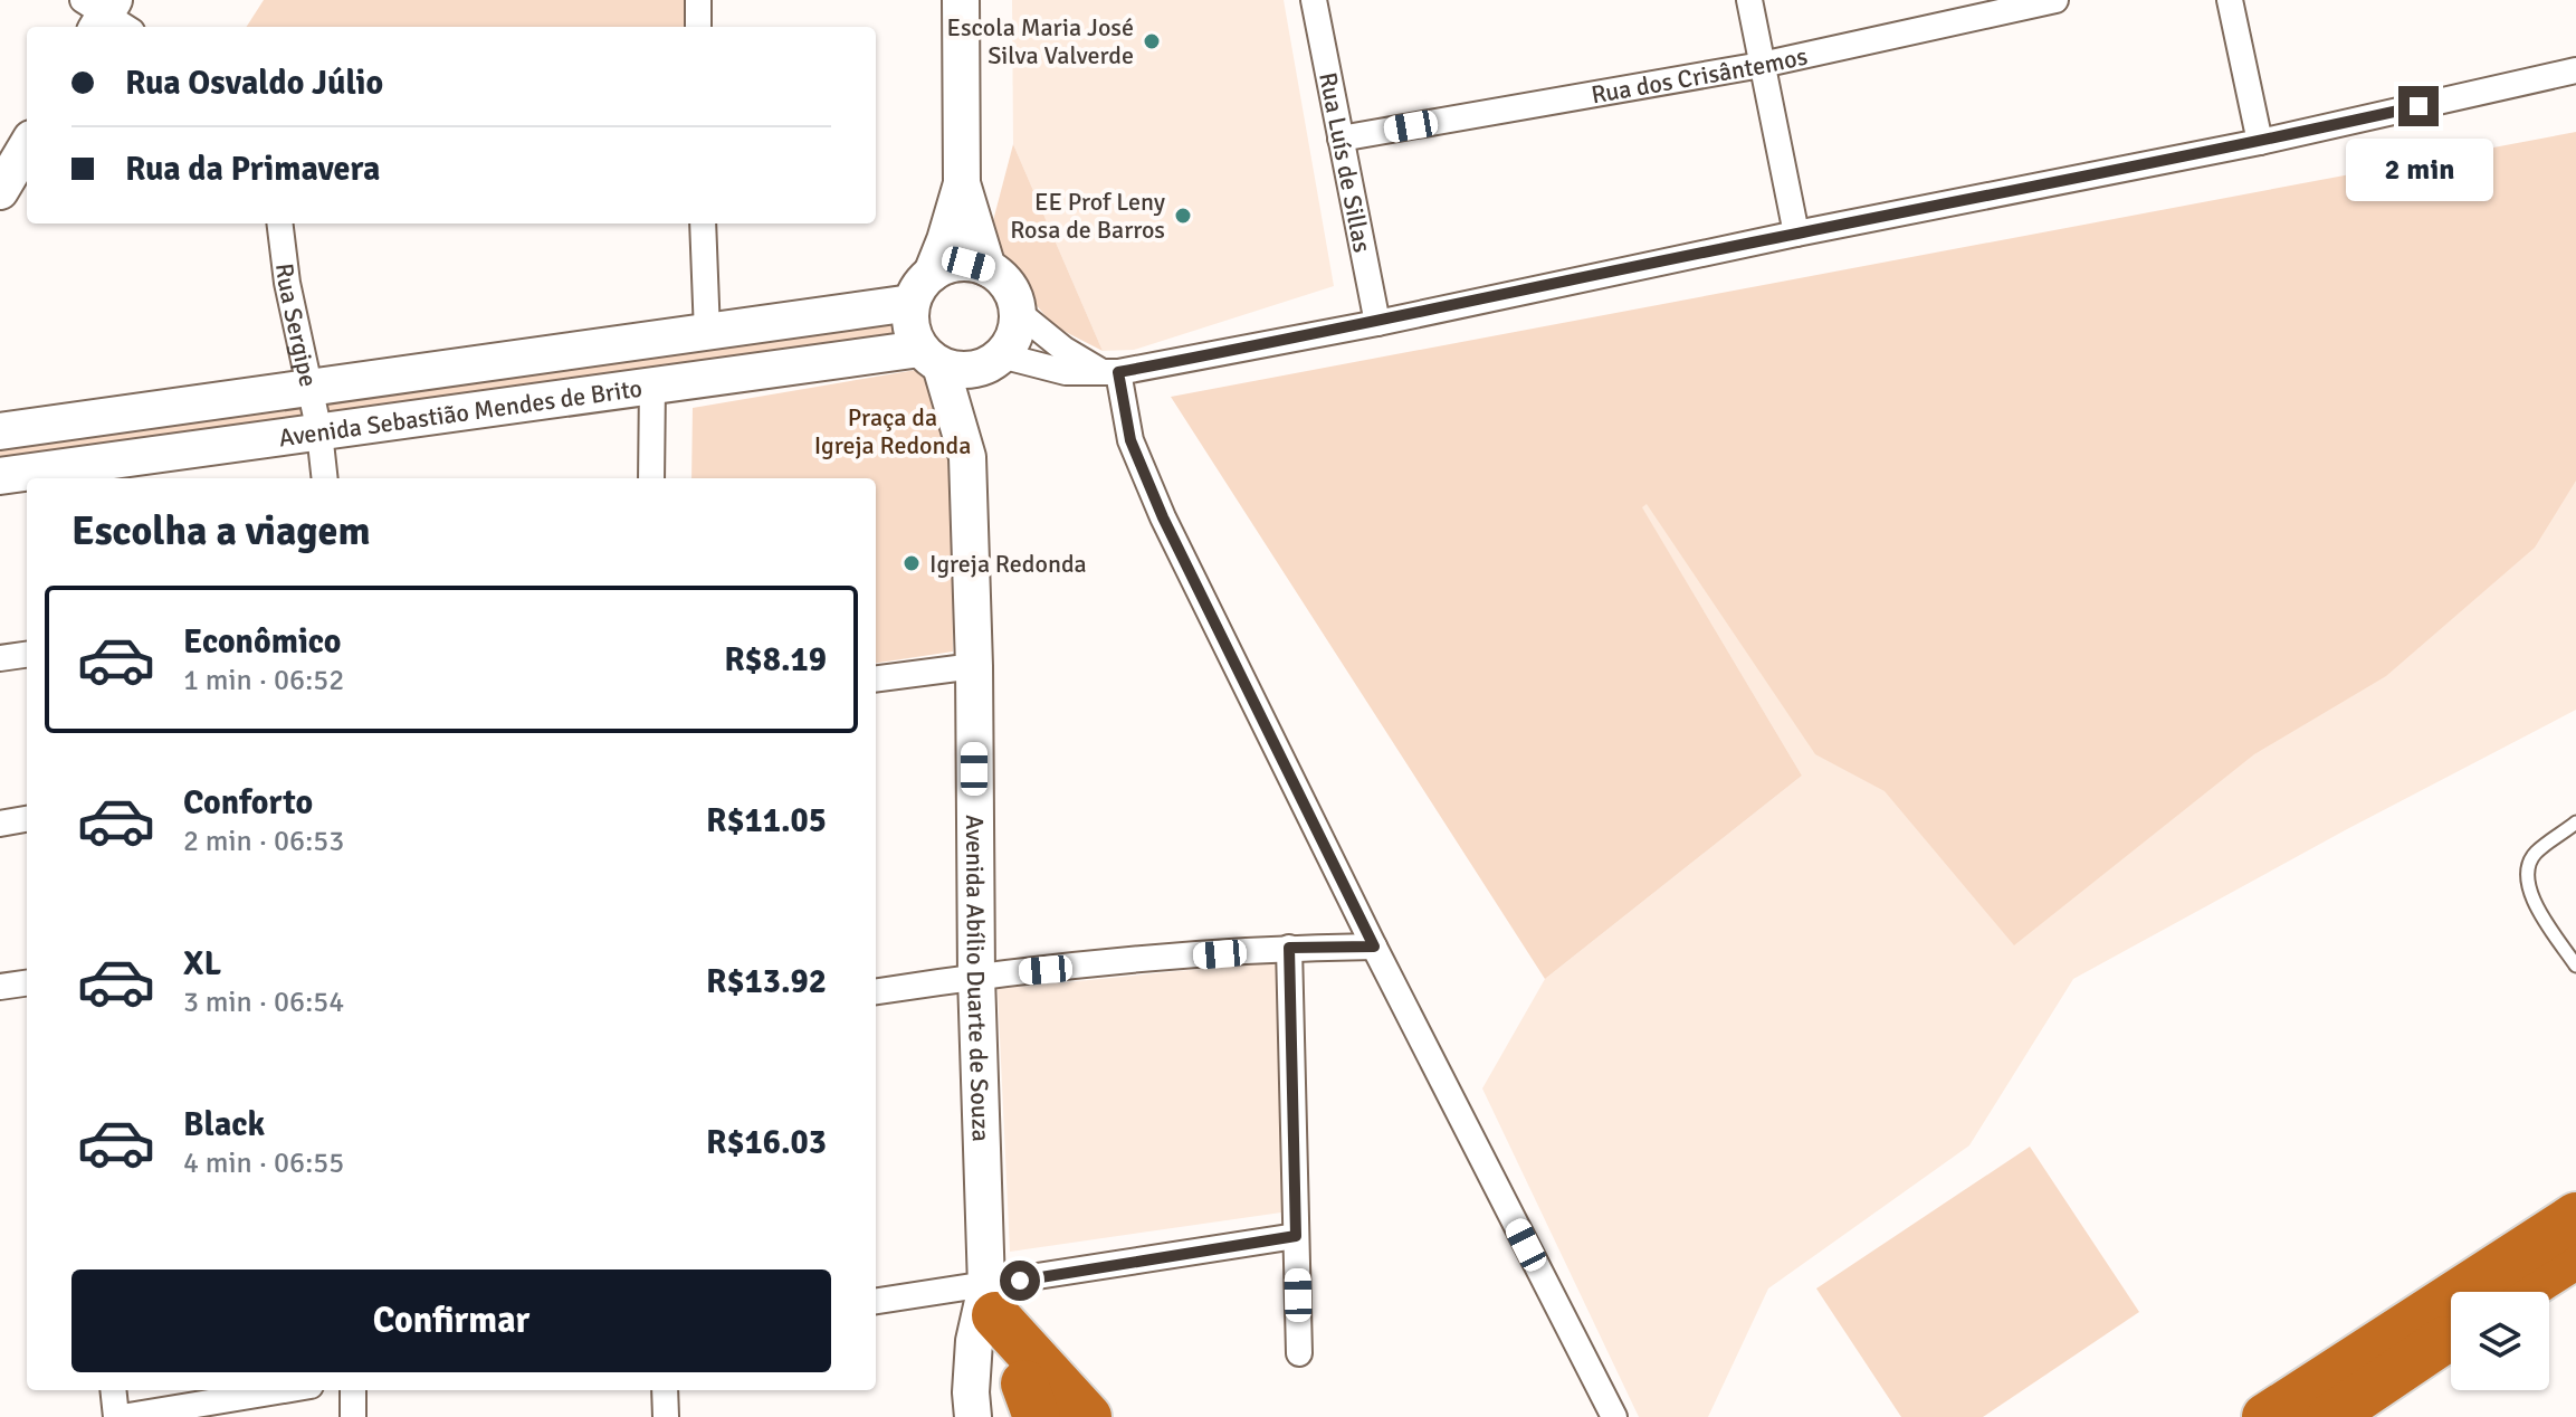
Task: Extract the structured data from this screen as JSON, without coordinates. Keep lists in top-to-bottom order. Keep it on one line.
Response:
{"streets":{"main road":["Avenida Sebastião Mendes de Brito","Avenida Abílio Duarte de Souza"],"street":["Rua dos Crisântemos","Rua Luís de Sillas","Rua Sergipe"]},"crossings":[["Rua dos Crisântemos","Rua Luís de Sillas"],["Rua Sergipe","Avenida Sebastião Mendes de Brito"],["Avenida Sebastião Mendes de Brito","Avenida Abílio Duarte de Souza"]],"parks":["Praça da Igreja Redonda"],"places":["Escola Maria José Silva Valverde","EE Prof Leny Rosa de Barros","Igreja Redonda"],"page":{"banner":["Rua Osvaldo Júlio","Rua da Primavera"],"bubble":"2 min","heading":"Escolha a viagem","list":[{"name":"Econômico","note":"1 min · 06:52","value":"R$8.19"},{"name":"Conforto","note":"2 min · 06:53","value":"R$11.05"},{"name":"XL","note":"3 min · 06:54","value":"R$13.92"},{"name":"Black","note":"4 min · 06:55","value":"R$16.03"}],"buttons":"Confirmar"}}
